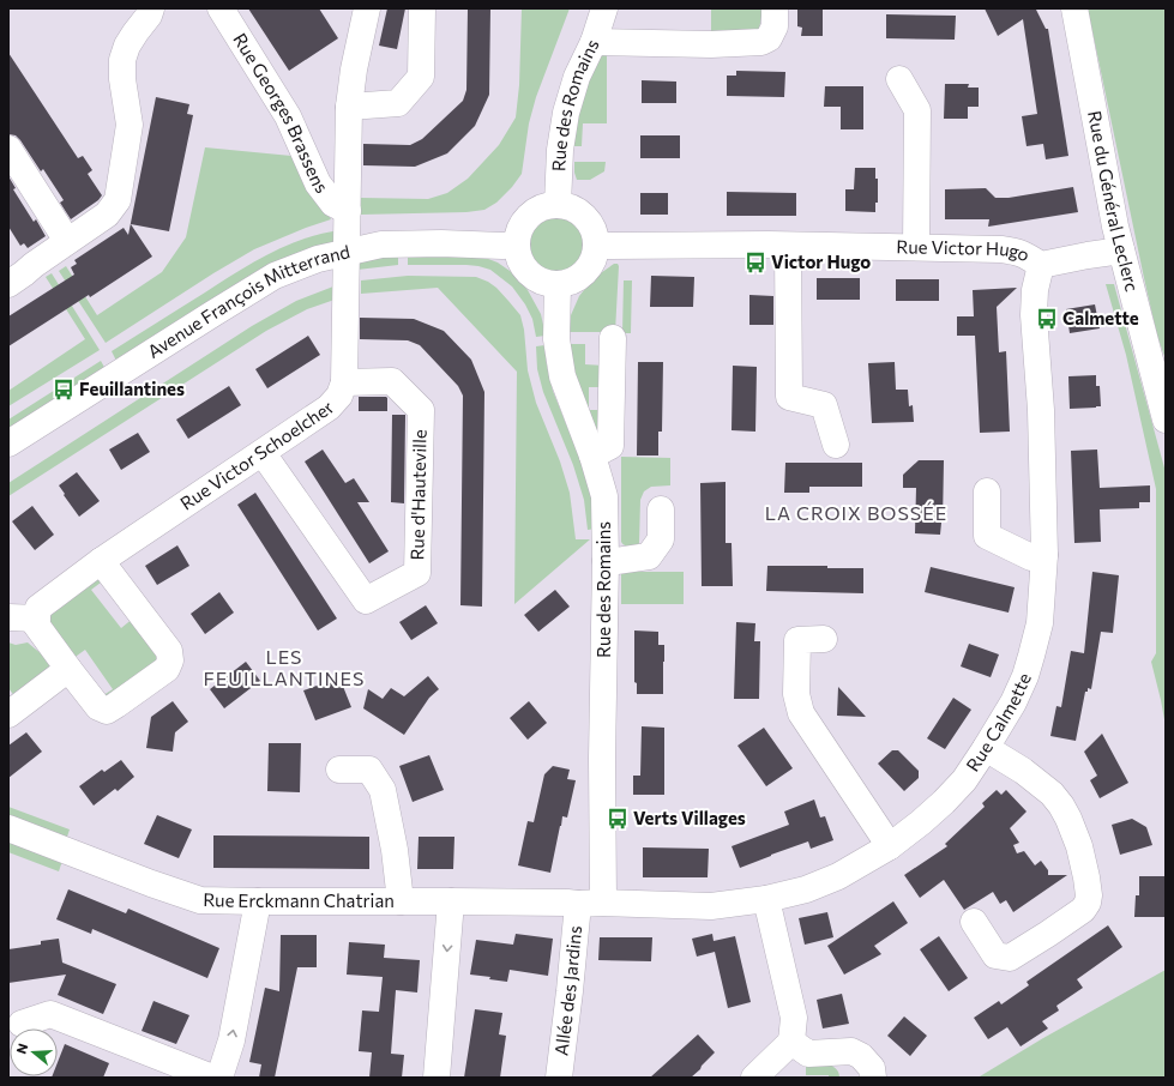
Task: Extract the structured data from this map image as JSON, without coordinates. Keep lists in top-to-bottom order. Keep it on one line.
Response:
{"streets":{"street":["Rue des Romains","Rue Georges Brassens","Rue du Général Leclerc","Rue Victor Hugo","Avenue François Mitterrand","Rue Victor Schoelcher","Rue d'Hauteville","Rue Calmette","Rue Erckmann Chatrian","Allée des Jardins"]},"crossings":[["Rue des Romains","Rue Victor Hugo"],["Rue des Romains","Avenue François Mitterrand"],["Rue des Romains","Rue Calmette"],["Rue des Romains","Rue Erckmann Chatrian"],["Rue des Romains","Allée des Jardins"],["Rue Georges Brassens","Rue Victor Schoelcher"],["Rue du Général Leclerc","Rue Victor Hugo"],["Rue Victor Hugo","Avenue François Mitterrand"],["Rue Victor Hugo","Rue Calmette"],["Avenue François Mitterrand","Rue Victor Schoelcher"],["Rue Victor Schoelcher","Rue d'Hauteville"],["Rue Calmette","Rue Erckmann Chatrian"],["Rue Calmette","Allée des Jardins"],["Rue Erckmann Chatrian","Allée des Jardins"]],"districts":["LA CROIX BOSSÉE","LES FEUILLANTINES"],"places":{"bus stop":["Victor Hugo","Calmette","Feuillantines","Verts Villages"]},"north":"left"}
